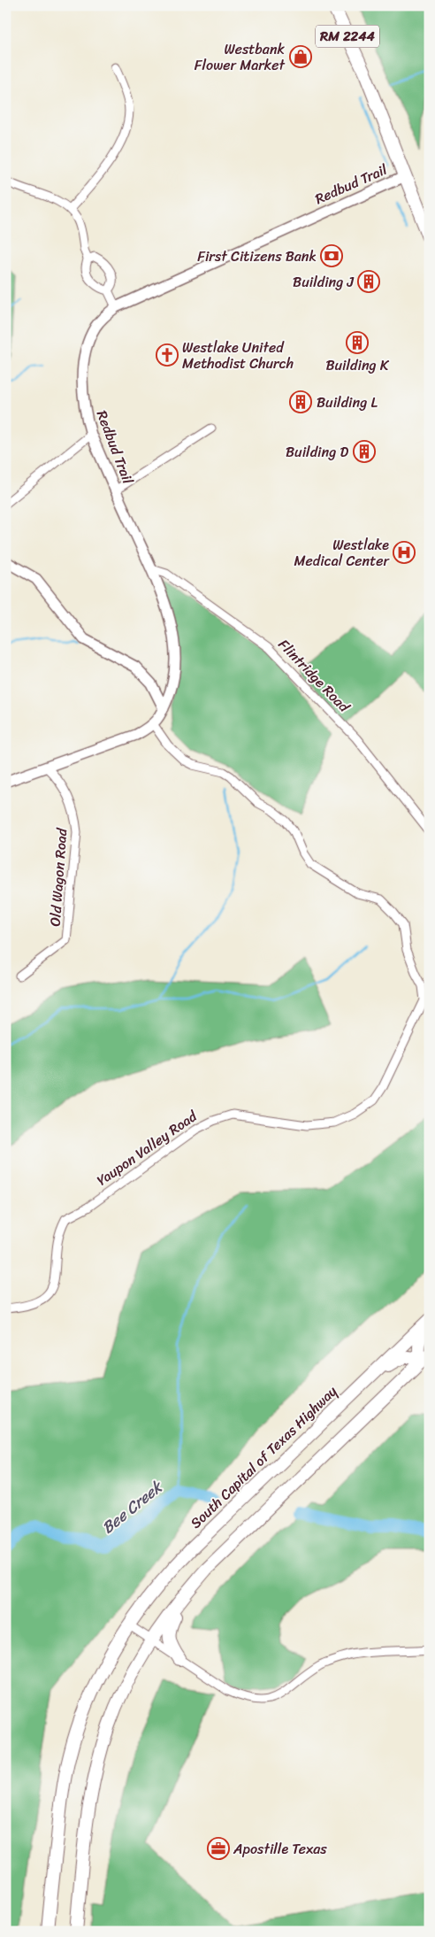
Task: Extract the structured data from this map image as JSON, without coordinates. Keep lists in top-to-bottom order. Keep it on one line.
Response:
{"streets":{"main road":["RM 2244","South Capital of Texas Highway"],"street":["Redbud Trail","Flintridge Road","Old Wagon Road","Yaupon Valley Road"]},"crossings":[["RM 2244","Redbud Trail"],["Redbud Trail","Flintridge Road"],["Redbud Trail","Yaupon Valley Road"]],"water":["Bee Creek"],"places":{"shop":["Westbank Flower Market"],"bank":["First Citizens Bank"],"building":["Building J","Building K","Building L","Building D"],"church":["Westlake United Methodist Church"],"hospital":["Westlake Medical Center"],"office":["Apostille Texas"]}}
